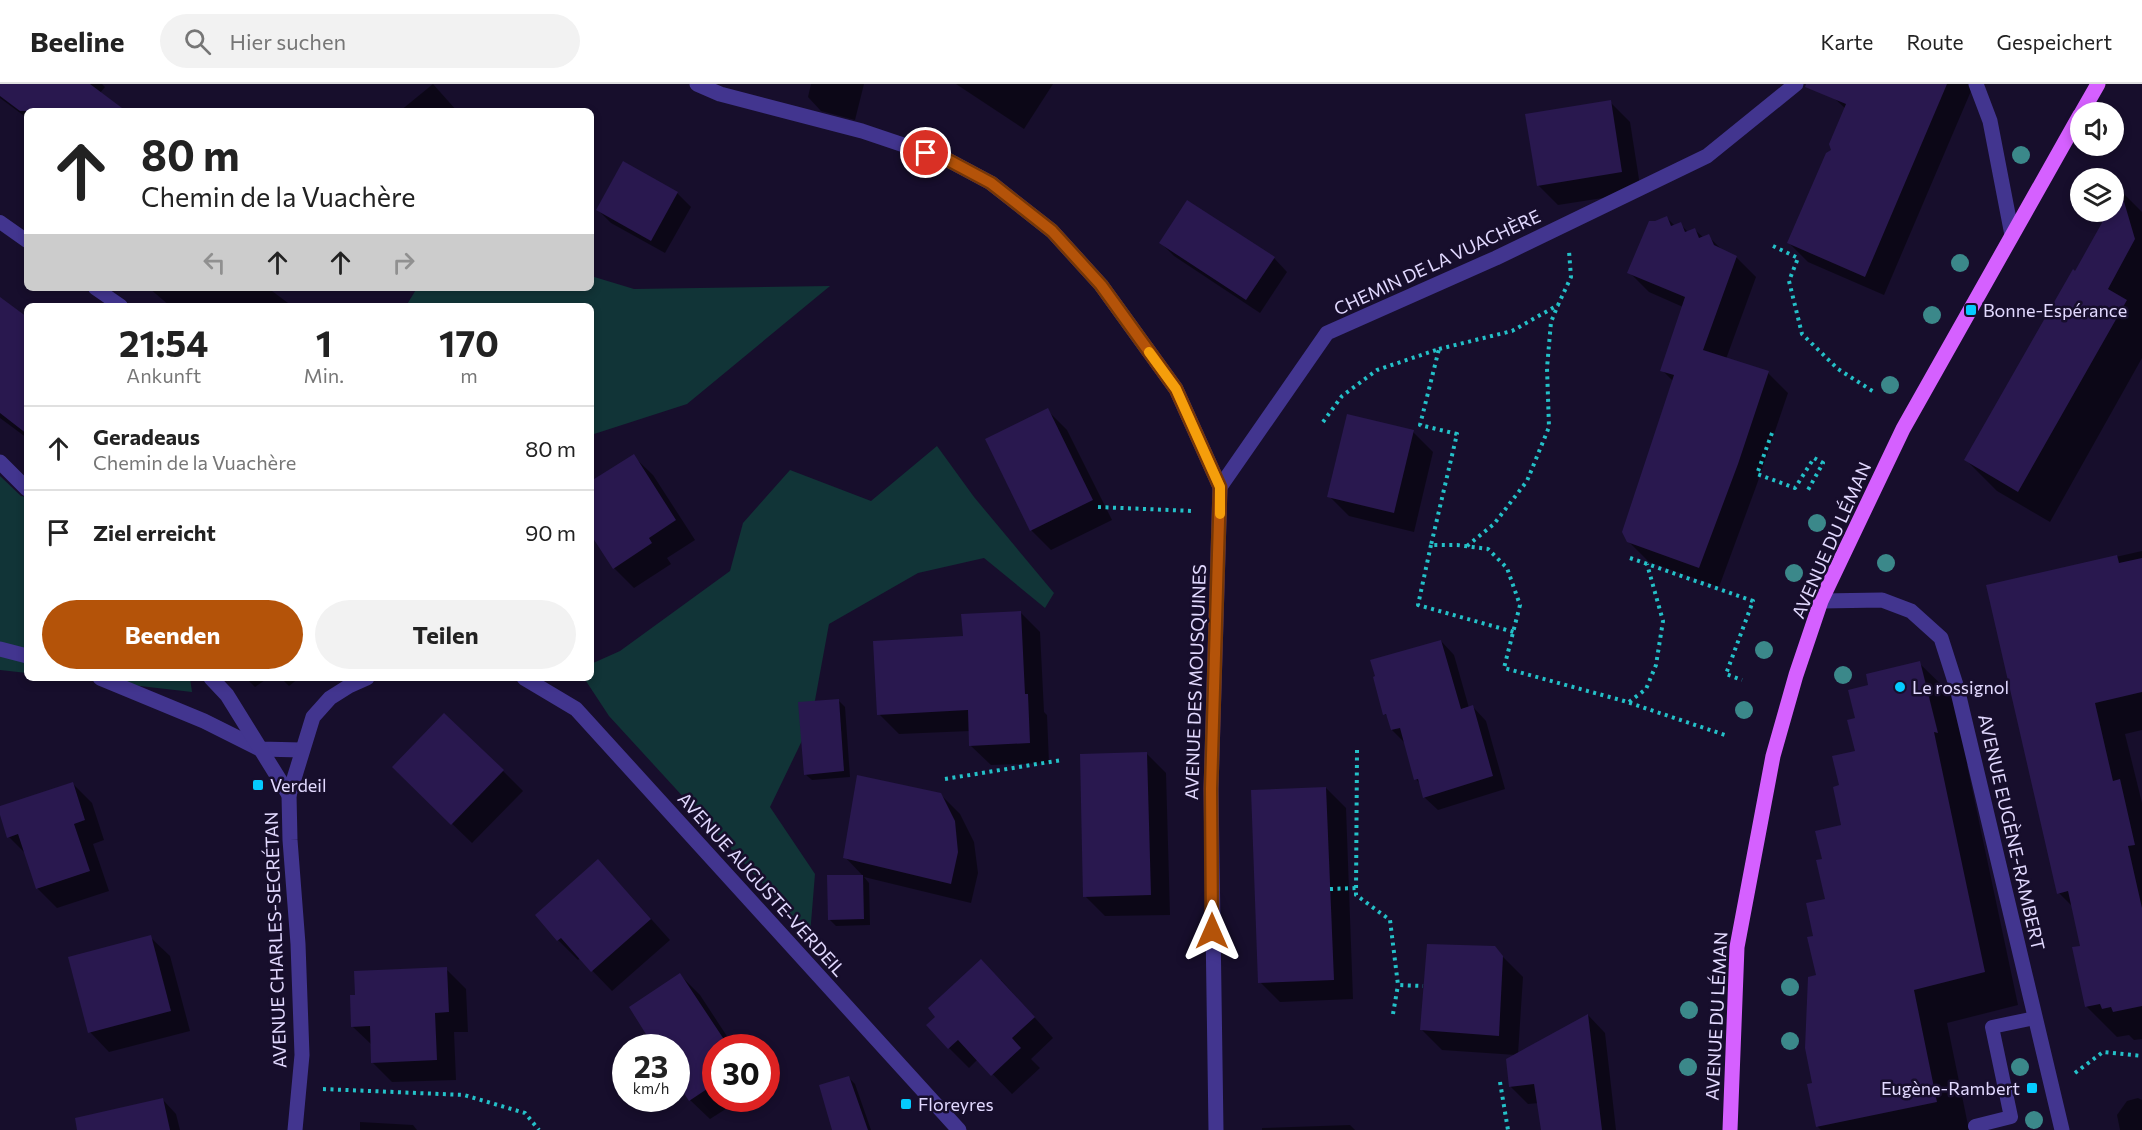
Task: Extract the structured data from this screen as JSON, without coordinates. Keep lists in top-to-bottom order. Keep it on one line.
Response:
{"streets":{"main road":["AVENUE DU LÉMAN"],"street":["CHEMIN DE LA VUACHÈRE","AVENUE DES MOUSQUINES","AVENUE EUGÈNE-RAMBERT","AVENUE AUGUSTE-VERDEIL","AVENUE CHARLES-SECRÉTAN"]},"crossings":[["CHEMIN DE LA VUACHÈRE","AVENUE DES MOUSQUINES"],["AVENUE DU LÉMAN","AVENUE EUGÈNE-RAMBERT"]],"places":{"transit":["Bonne-Espérance","Verdeil","Eugène-Rambert","Floreyres"],"other":["Le rossignol"]},"page":{"header":"Beeline","search":"Hier suchen","nav":["Karte","Route","Gespeichert"],"turn":["80 m","Chemin de la Vuachère"],"eta":["21:54","Ankunft","1","Min.","170","m"],"list":[{"name":"Geradeaus","note":"Chemin de la Vuachère","value":"80 m"},{"name":"Ziel erreicht","value":"90 m"}],"buttons":["Beenden","Teilen"],"speed":"23 km/h","limit":"30"}}
